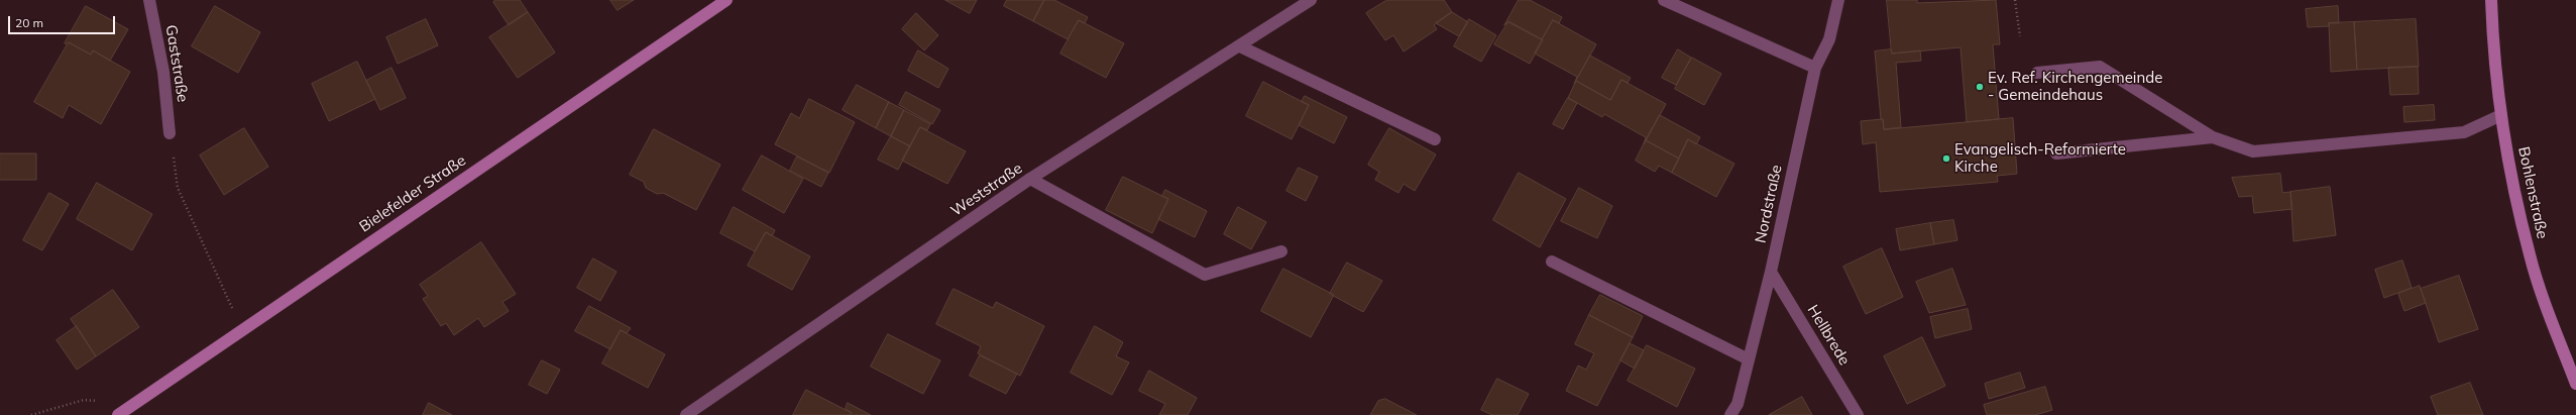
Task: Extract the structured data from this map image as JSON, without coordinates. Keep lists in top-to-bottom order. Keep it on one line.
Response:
{"streets":{"main road":["Bohlenstraße","Bielefelder Straße"],"street":["Gaststraße","Weststraße","Nordstraße","Hellbrede"]},"crossings":[["Nordstraße","Hellbrede"]],"places":["Ev. Ref. Kirchengemeinde - Gemeindehaus","Evangelisch-Reformierte Kirche"],"scale_bar":"20 m"}
